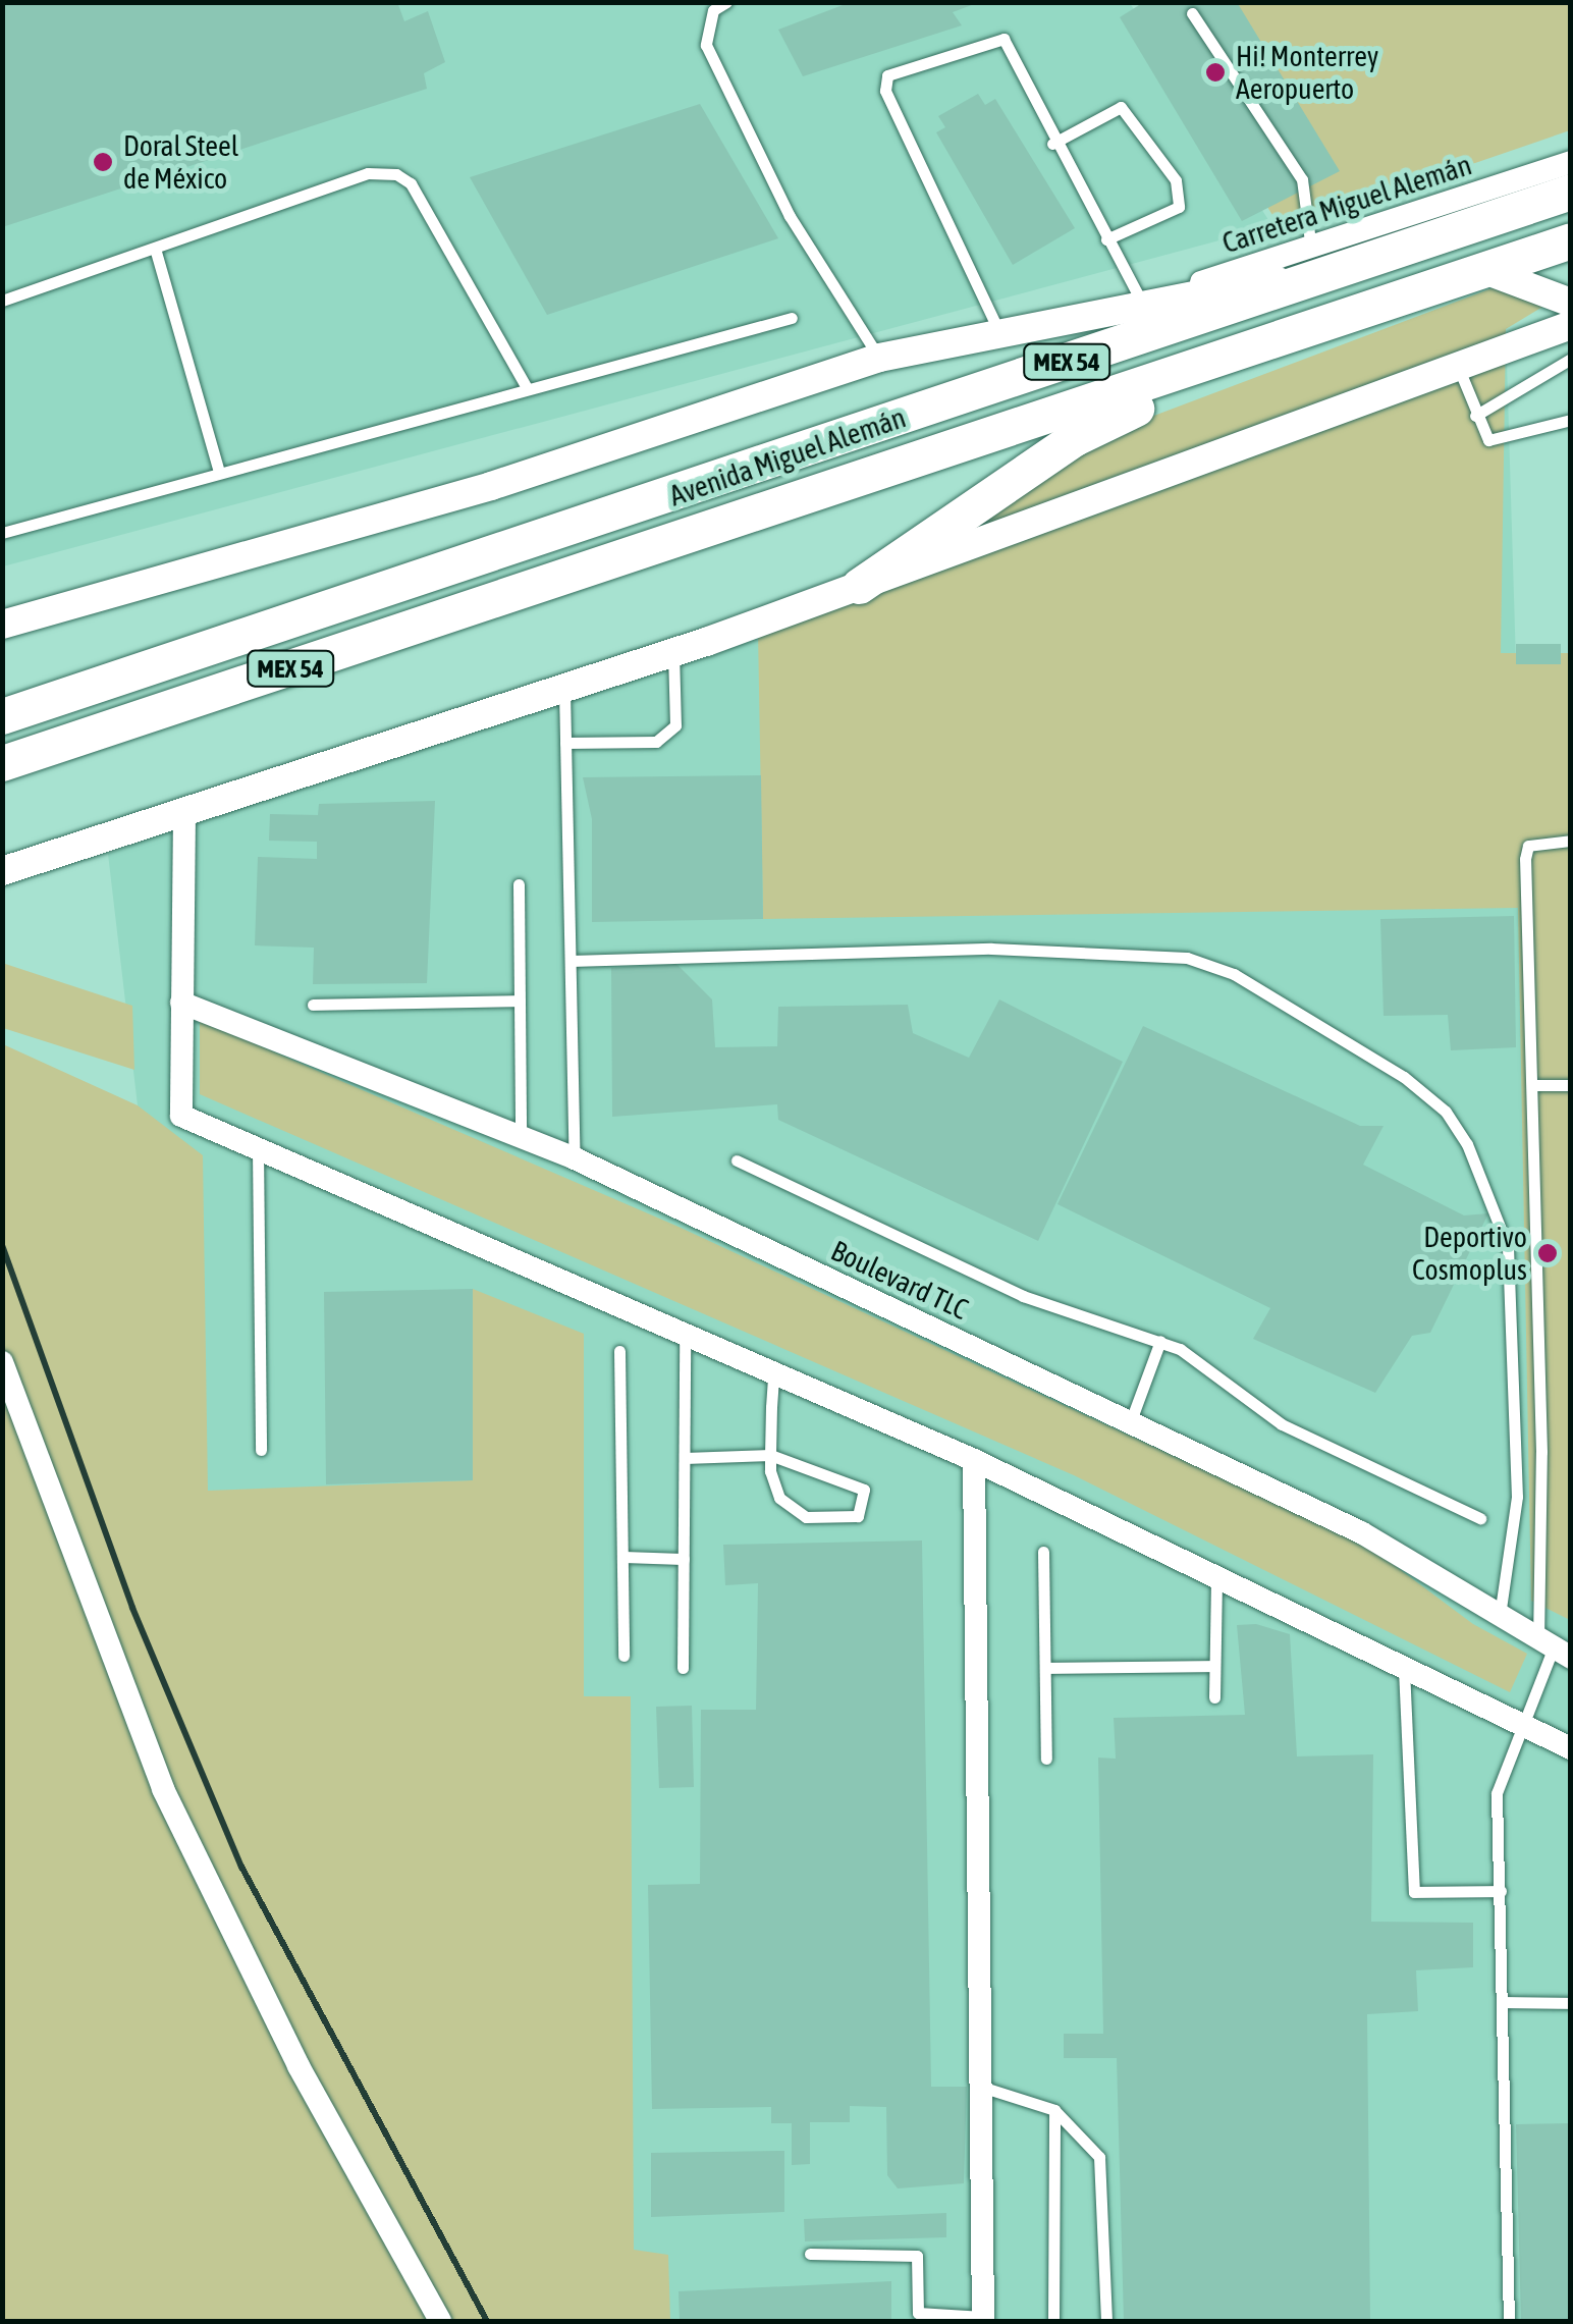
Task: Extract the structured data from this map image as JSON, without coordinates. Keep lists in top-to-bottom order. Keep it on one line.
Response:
{"streets":{"highway":["MEX 54","Avenida Miguel Alemán"],"street":["Carretera Miguel Alemán","Boulevard TLC"]},"places":["Hi! Monterrey Aeropuerto","Doral Steel de México","Deportivo Cosmoplus"]}
